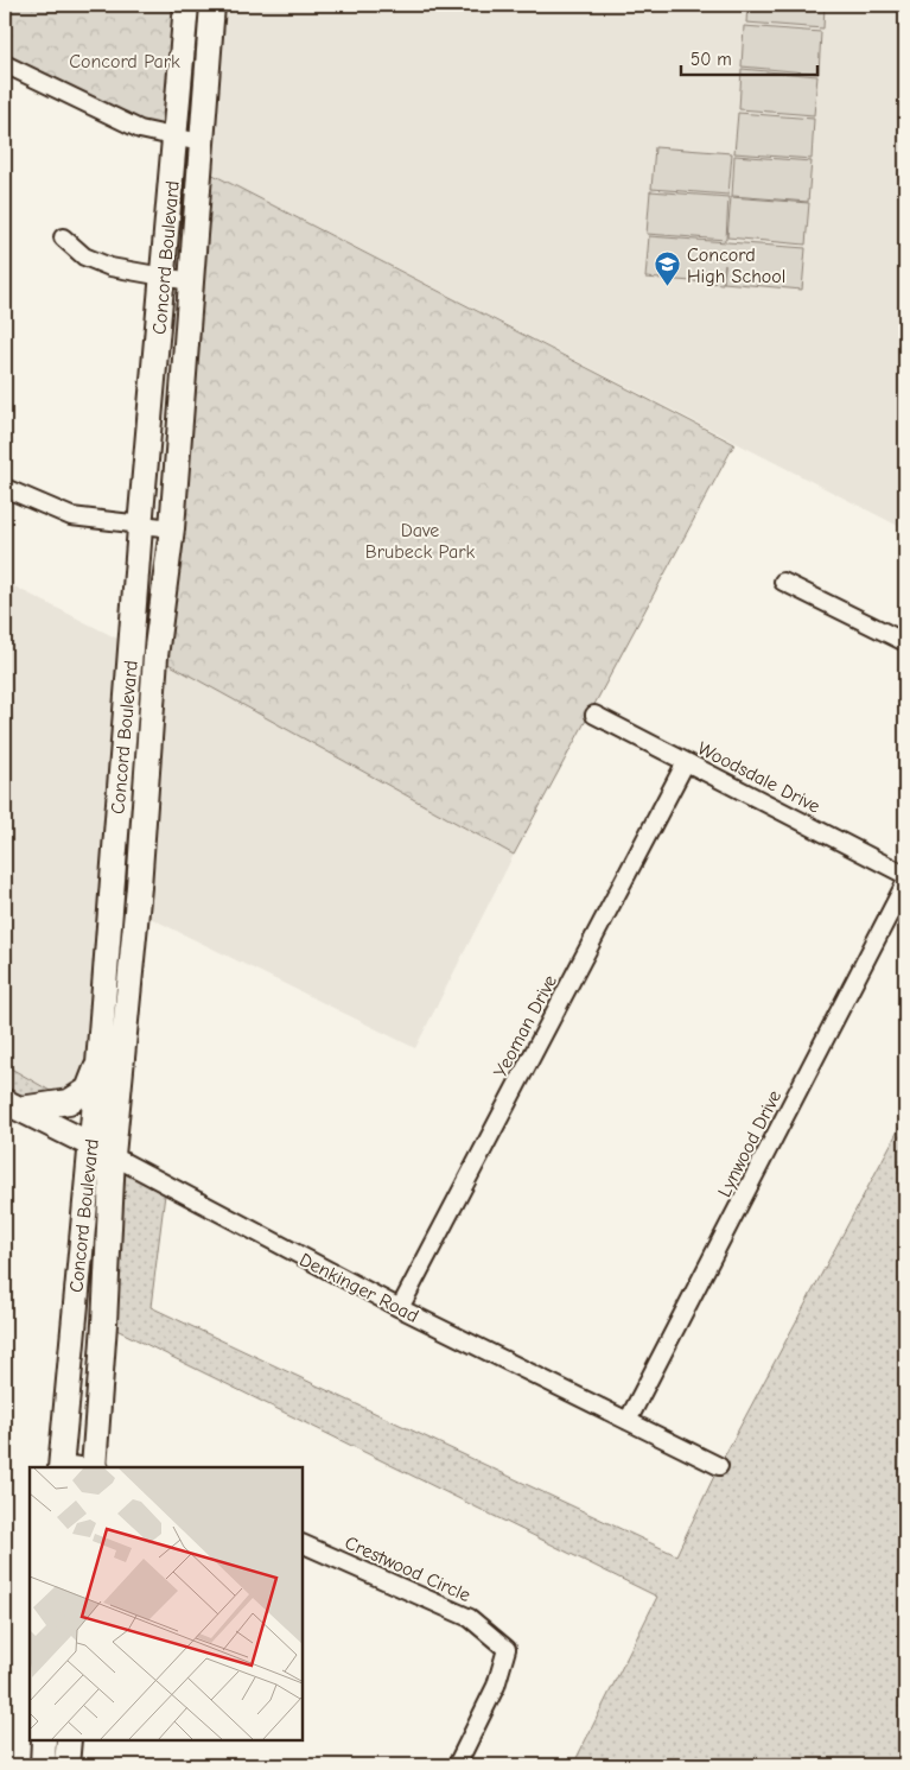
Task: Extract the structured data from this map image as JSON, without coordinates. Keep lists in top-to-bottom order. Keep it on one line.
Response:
{"streets":{"street":["Concord Boulevard","Woodsdale Drive","Yeoman Drive","Lynwood Drive","Denkinger Road","Crestwood Circle"]},"crossings":[["Concord Boulevard","Denkinger Road"],["Woodsdale Drive","Yeoman Drive"],["Yeoman Drive","Denkinger Road"],["Lynwood Drive","Denkinger Road"]],"parks":["Concord Park","Dave Brubeck Park"],"places":{"school or university":["Concord High School"]},"scale_bar":"50 m"}
